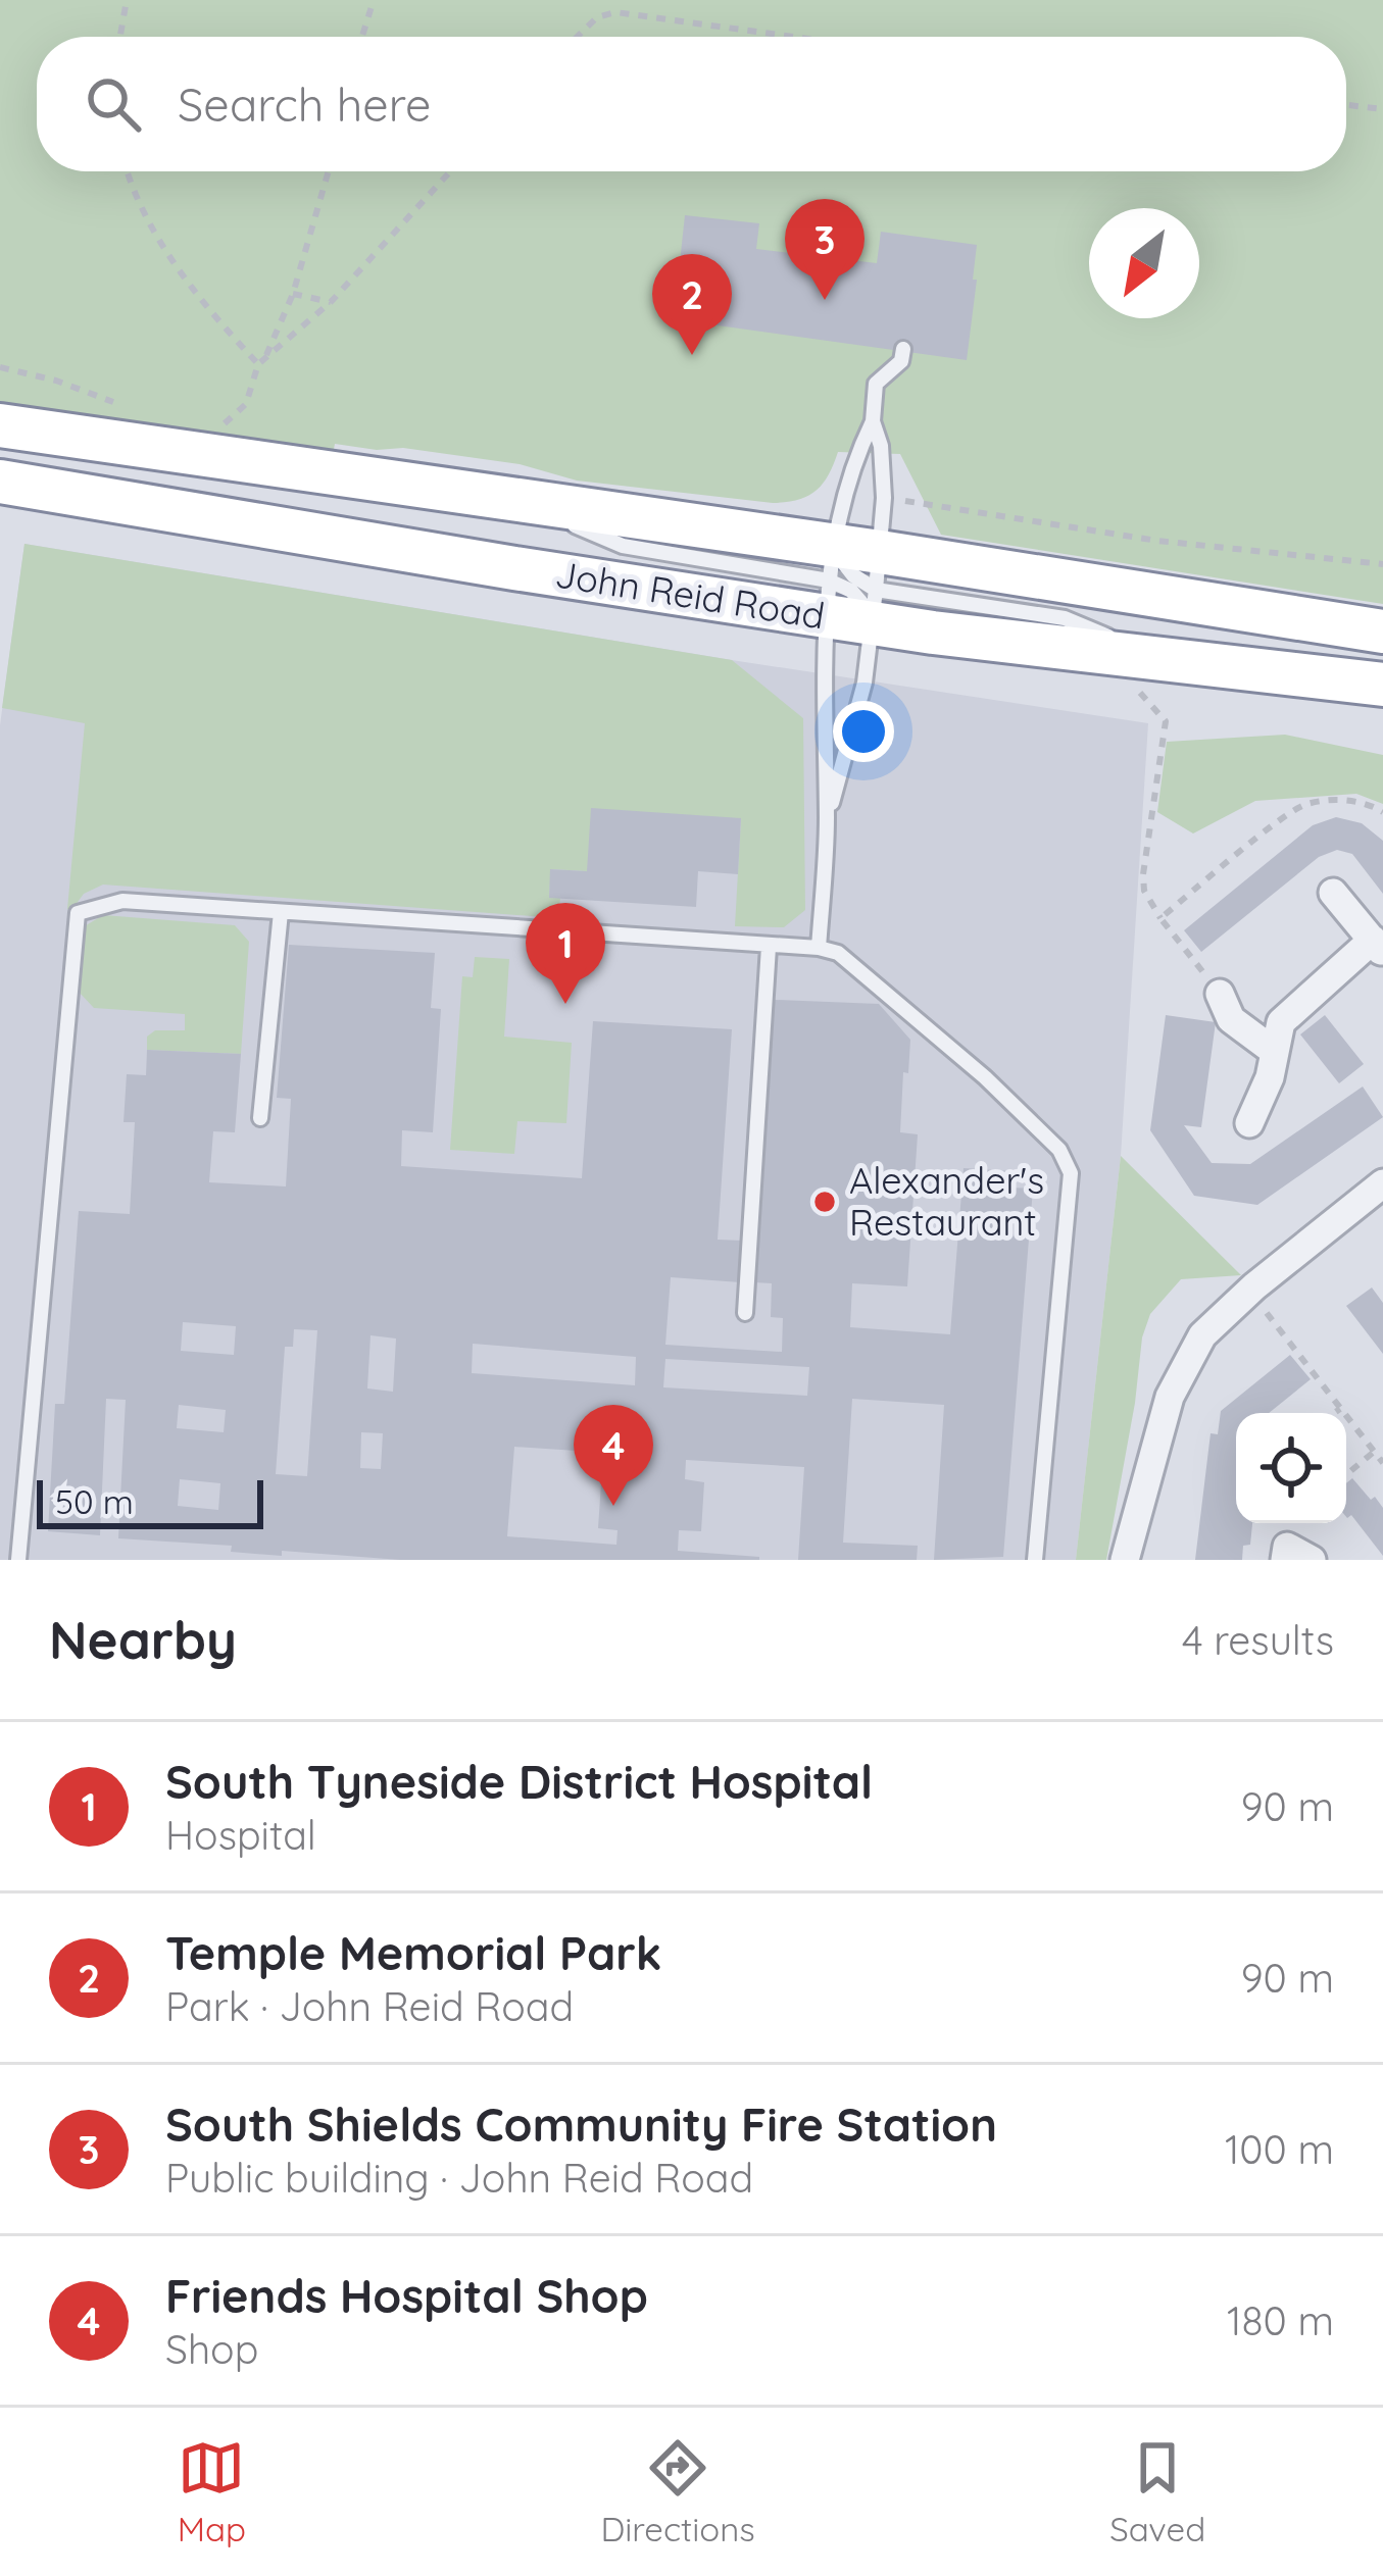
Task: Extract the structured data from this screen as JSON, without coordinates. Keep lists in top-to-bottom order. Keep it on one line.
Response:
{"streets":{"highway":["John Reid Road"]},"places":["Alexander's Restaurant"],"scale_bar":"50 m","north":"bottom left","page":{"search":"Search here","pins":["3","2","1","4"],"scale":"50 m","heading":["Nearby","4 results"],"list":[{"mark":"1","name":"South Tyneside District Hospital","note":"Hospital","value":"90 m"},{"mark":"2","name":"Temple Memorial Park","note":"Park · John Reid Road","value":"90 m"},{"mark":"3","name":"South Shields Community Fire Station","note":"Public building · John Reid Road","value":"100 m"},{"mark":"4","name":"Friends Hospital Shop","note":"Shop","value":"180 m"}],"nav":["Map","Directions","Saved"]}}
